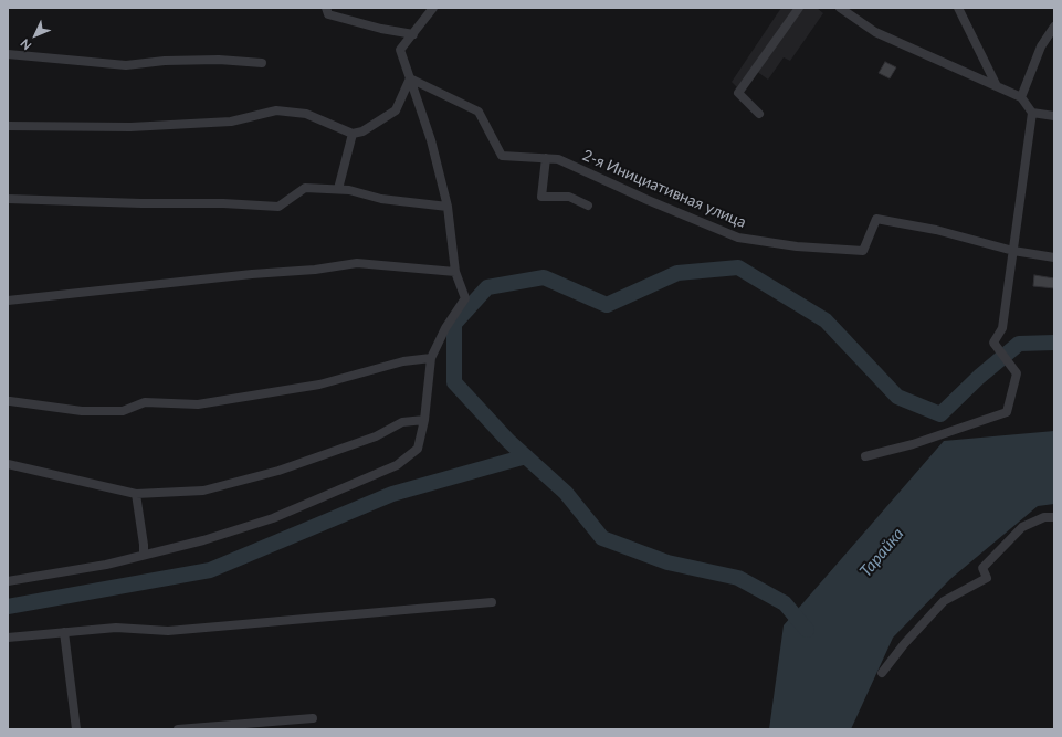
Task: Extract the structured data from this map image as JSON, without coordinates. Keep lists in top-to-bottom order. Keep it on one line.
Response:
{"streets":{"street":["2-я Инициативная улица"]},"water":["Тарайка"],"north":"bottom left"}
